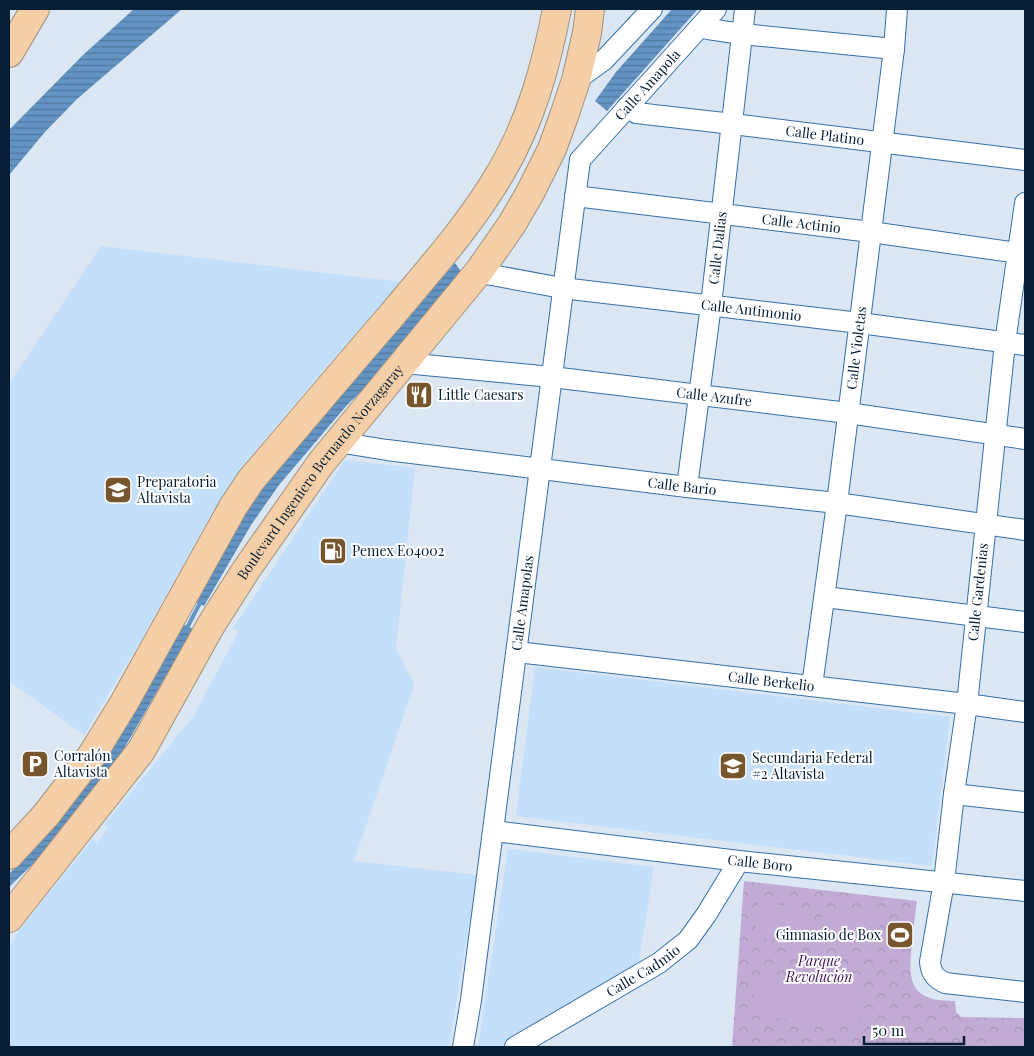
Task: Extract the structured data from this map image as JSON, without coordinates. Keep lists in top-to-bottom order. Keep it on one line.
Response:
{"streets":{"highway":["Boulevard Ingeniero Bernardo Norzagaray"],"street":["Calle Amapola","Calle Platino","Calle Actinio","Calle Dalias","Calle Antimonio","Calle Violetas","Calle Azufre","Calle Bario","Calle Gardenias","Calle Amapolas","Calle Berkelio","Calle Boro","Calle Cadmio"]},"crossings":[["Calle Amapola","Calle Platino"],["Calle Amapola","Calle Amapolas"],["Calle Platino","Calle Dalias"],["Calle Platino","Calle Violetas"],["Calle Actinio","Calle Dalias"],["Calle Actinio","Calle Violetas"],["Calle Actinio","Calle Gardenias"],["Calle Actinio","Calle Amapolas"],["Calle Dalias","Calle Antimonio"],["Calle Dalias","Calle Azufre"],["Calle Dalias","Calle Bario"],["Calle Antimonio","Calle Violetas"],["Calle Antimonio","Boulevard Ingeniero Bernardo Norzagaray"],["Calle Antimonio","Calle Gardenias"],["Calle Antimonio","Calle Amapolas"],["Calle Violetas","Calle Azufre"],["Calle Violetas","Calle Bario"],["Calle Violetas","Calle Berkelio"],["Calle Azufre","Boulevard Ingeniero Bernardo Norzagaray"],["Calle Azufre","Calle Gardenias"],["Calle Azufre","Calle Amapolas"],["Boulevard Ingeniero Bernardo Norzagaray","Calle Bario"],["Calle Bario","Calle Gardenias"],["Calle Bario","Calle Amapolas"],["Calle Gardenias","Calle Berkelio"],["Calle Gardenias","Calle Boro"],["Calle Amapolas","Calle Berkelio"],["Calle Amapolas","Calle Boro"],["Calle Boro","Calle Cadmio"]],"parks":["Parque Revolución"],"places":{"restaurant":["Little Caesars"],"school or university":["Preparatoria Altavista","Secundaria Federal #2 Altavista"],"fuel station":["Pemex E04002"],"parking":["Corralón Altavista"],"sports":["Gimnasio de Box"]},"scale_bar":"50 m"}
